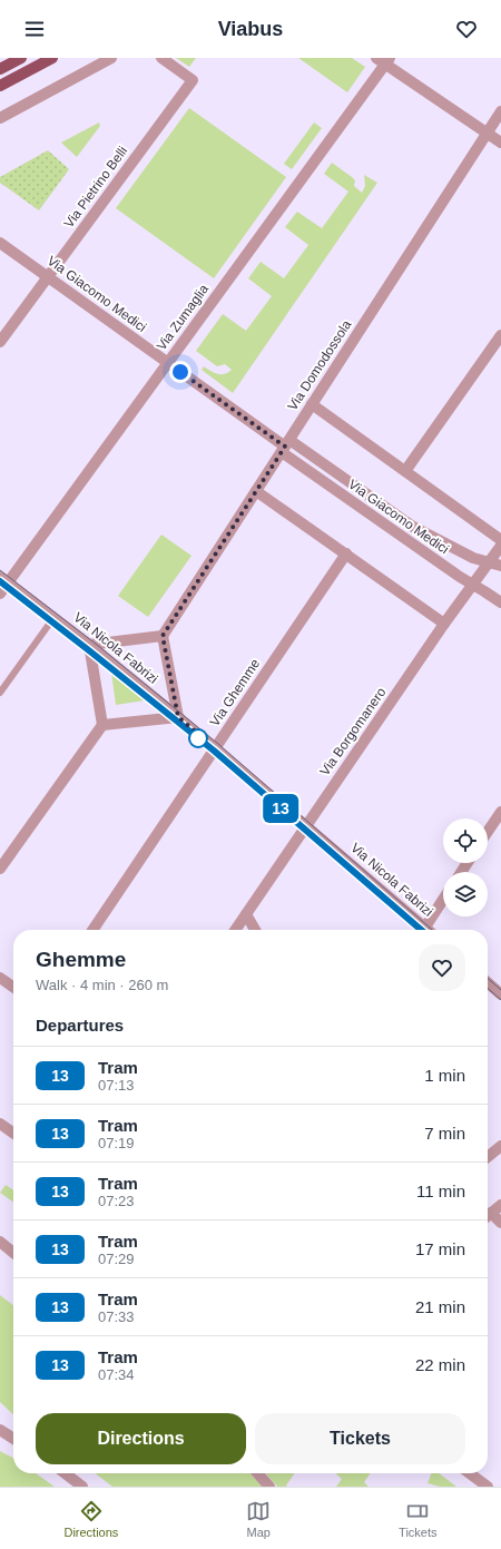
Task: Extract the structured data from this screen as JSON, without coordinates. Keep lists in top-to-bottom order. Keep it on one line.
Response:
{"streets":{"street":["Via Pietrino Belli","Via Giacomo Medici","Via Zumaglia","Via Domodossola","Via Nicola Fabrizi","Via Ghemme","Via Borgomanero"]},"crossings":[["Via Pietrino Belli","Via Giacomo Medici"],["Via Giacomo Medici","Via Zumaglia"],["Via Giacomo Medici","Via Domodossola"],["Via Giacomo Medici","Via Borgomanero"],["Via Zumaglia","Via Nicola Fabrizi"],["Via Nicola Fabrizi","Via Ghemme"],["Via Nicola Fabrizi","Via Borgomanero"]],"lines":["tram line 13"],"page":{"header":"Viabus","on_map":"13","heading":[["Ghemme","Walk · 4 min · 260 m"],"Departures"],"list":[{"mark":"13","name":"Tram","note":"07:13","value":"1 min"},{"mark":"13","name":"Tram","note":"07:19","value":"7 min"},{"mark":"13","name":"Tram","note":"07:23","value":"11 min"},{"mark":"13","name":"Tram","note":"07:29","value":"17 min"},{"mark":"13","name":"Tram","note":"07:33","value":"21 min"},{"mark":"13","name":"Tram","note":"07:34","value":"22 min"}],"buttons":["Directions","Tickets"],"tabs":["Directions","Map","Tickets"]}}
